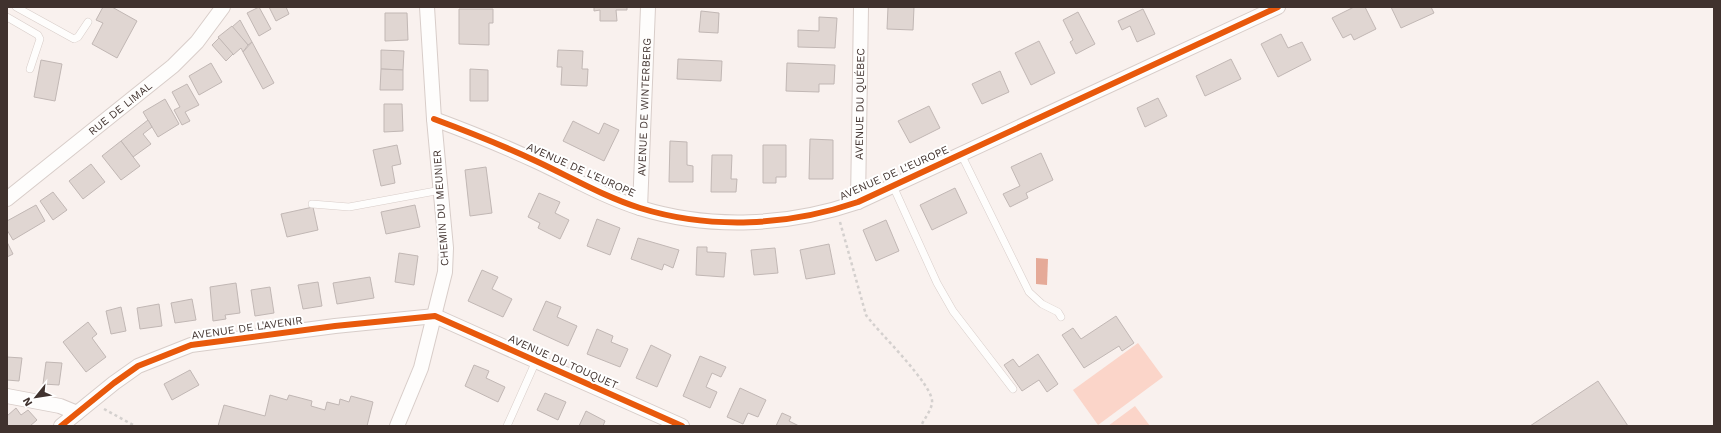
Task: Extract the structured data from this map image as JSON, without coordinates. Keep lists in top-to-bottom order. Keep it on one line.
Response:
{"streets":{"street":["AVENUE DU QUÉBEC","AVENUE DE WINTERBERG","RUE DE LIMAL","AVENUE DE L'EUROPE","CHEMIN DU MEUNIER","AVENUE DE L'AVENIR","AVENUE DU TOUQUET"]},"crossings":[["AVENUE DU QUÉBEC","AVENUE DE L'EUROPE"],["AVENUE DE WINTERBERG","AVENUE DE L'EUROPE"],["AVENUE DE L'EUROPE","CHEMIN DU MEUNIER"],["CHEMIN DU MEUNIER","AVENUE DE L'AVENIR"],["CHEMIN DU MEUNIER","AVENUE DU TOUQUET"],["AVENUE DE L'AVENIR","AVENUE DU TOUQUET"]],"north":"bottom left"}
